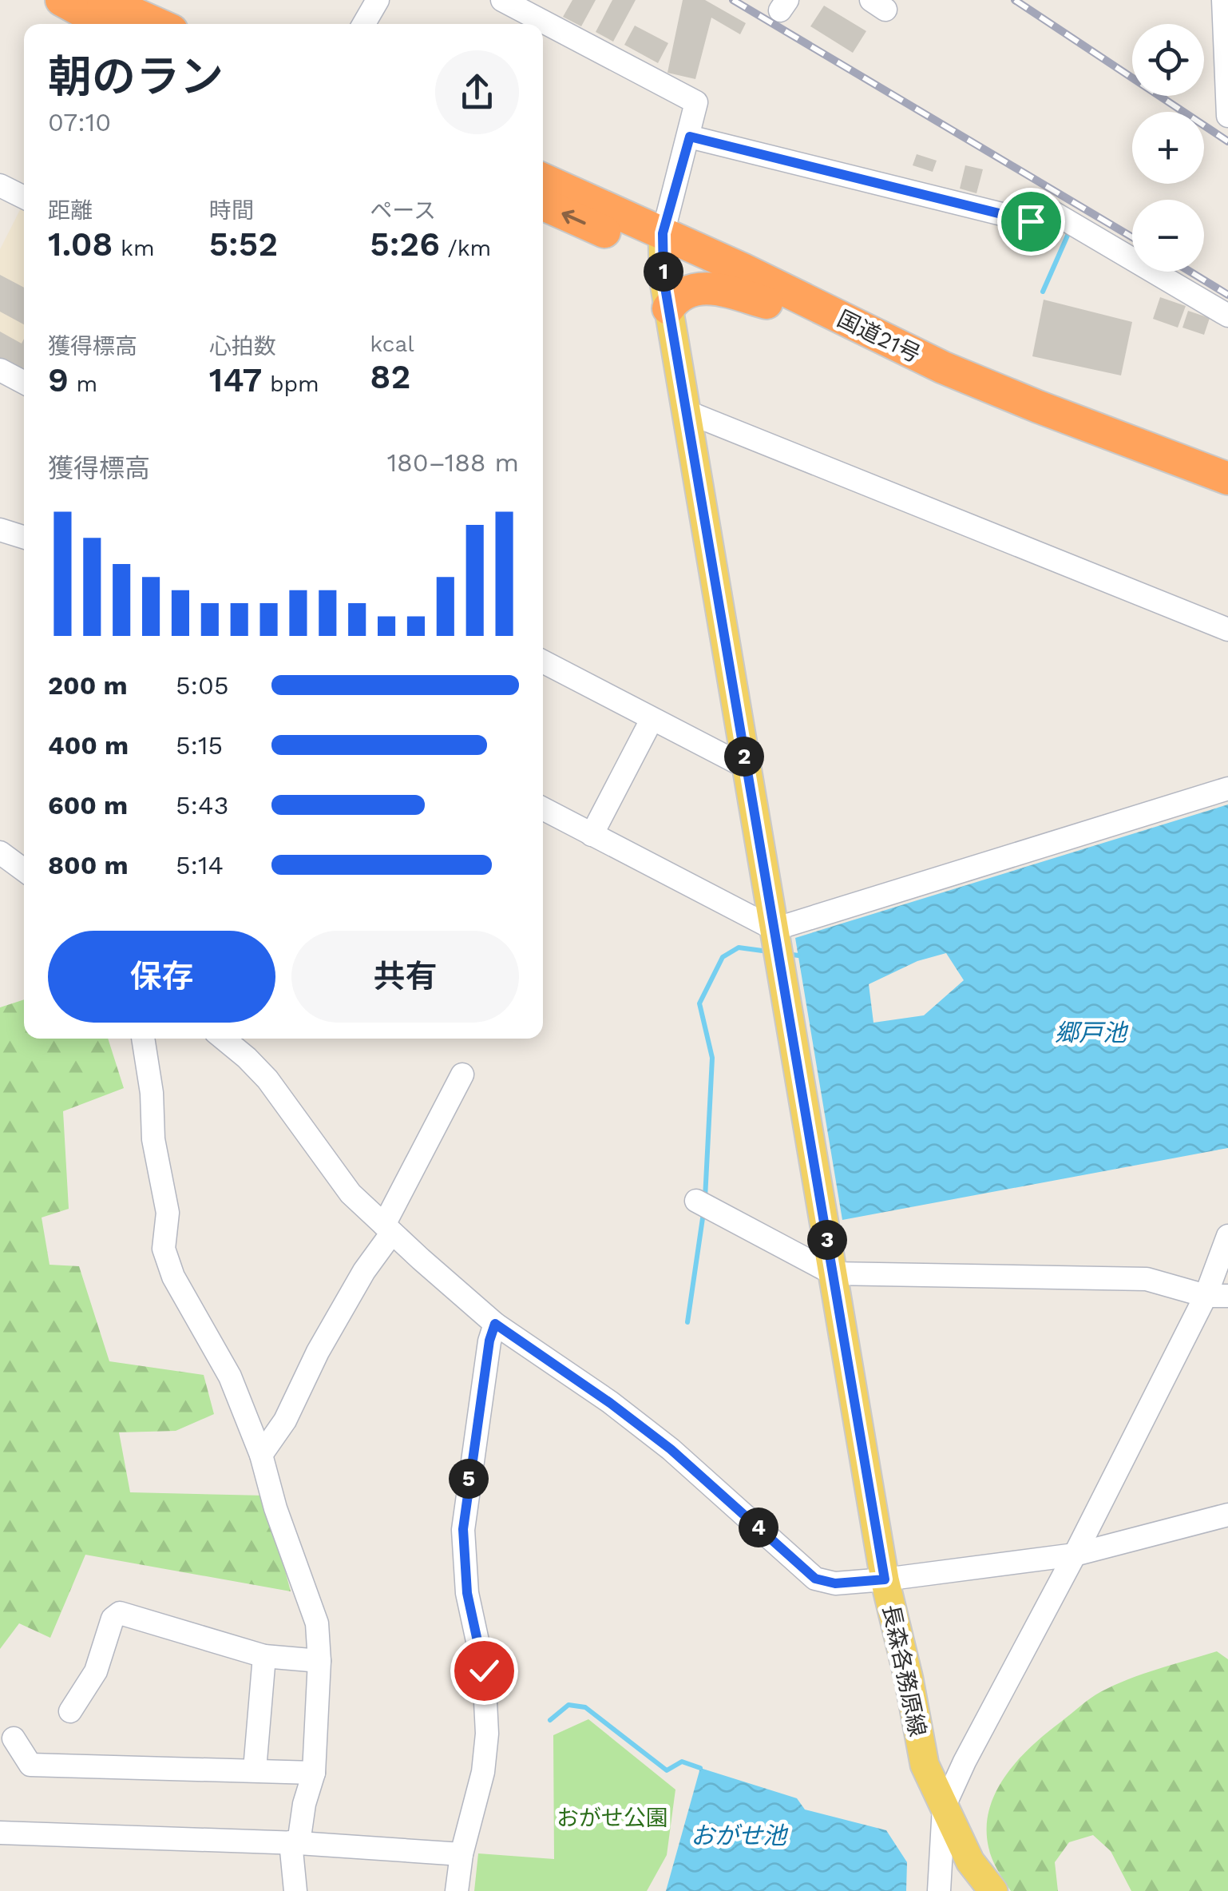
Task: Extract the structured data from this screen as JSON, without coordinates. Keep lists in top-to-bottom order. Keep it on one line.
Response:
{"streets":{"highway":["国道21号"],"main road":["長森各務原線"]},"crossings":[["国道21号","長森各務原線"]],"water":["郷戸池","おがせ池"],"parks":["おがせ公園"],"page":{"map_buttons":["+","−"],"heading":["朝のラン","07:10"],"stats":[["距離","1.08 km"],["時間","5:52"],["ペース","5:26 /km"],["獲得標高","9 m"],["心拍数","147 bpm"],["kcal","82"]],"pins":["1","2","3","5","4"],"chart":["獲得標高","180–188 m"],"list":[{"name":"200 m","note":"5:05"},{"name":"400 m","note":"5:15"},{"name":"600 m","note":"5:43"},{"name":"800 m","note":"5:14"}],"buttons":["保存","共有"]}}
